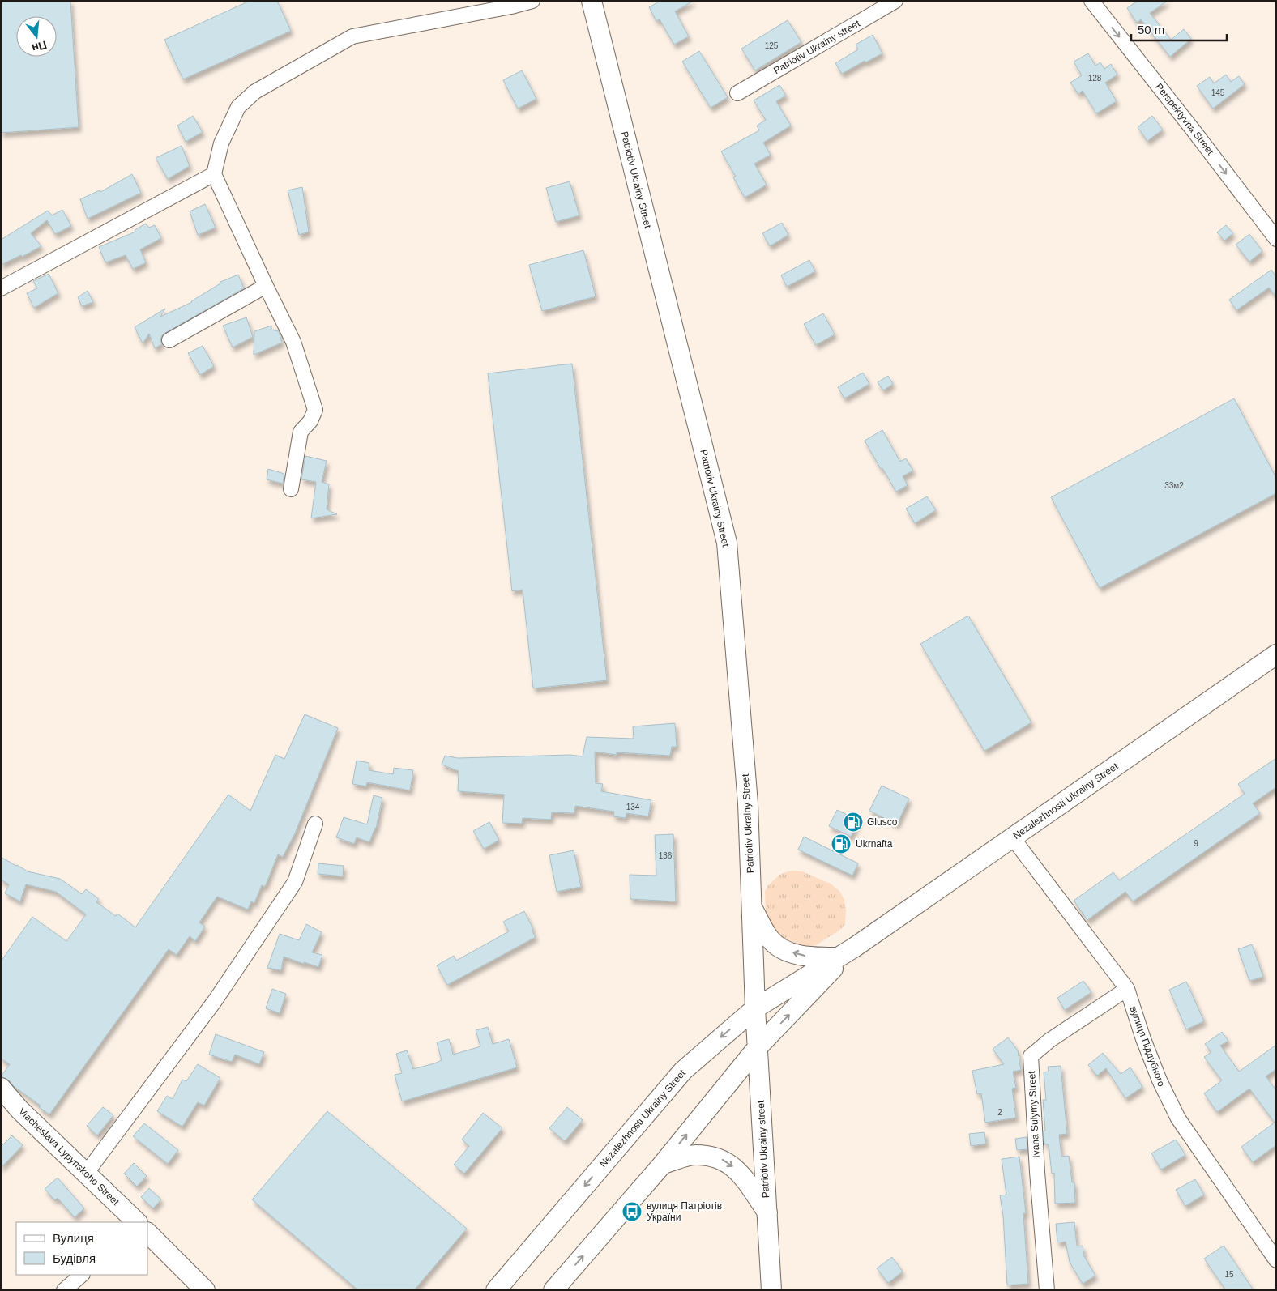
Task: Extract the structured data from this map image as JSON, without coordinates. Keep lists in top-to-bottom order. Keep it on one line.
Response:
{"streets":{"main road":["Patriotiv Ukrainy street","Patriotiv Ukrainy Street","Nezalezhnosti Ukrainy Street","Viacheslava Lypynskoho Street"],"street":["Perspektyvna Street","вулиця Піддубного","Ivana Sulymy Street"]},"crossings":[["Patriotiv Ukrainy street","Patriotiv Ukrainy Street"],["Patriotiv Ukrainy street","Nezalezhnosti Ukrainy Street"],["Patriotiv Ukrainy Street","Nezalezhnosti Ukrainy Street"],["Nezalezhnosti Ukrainy Street","вулиця Піддубного"],["вулиця Піддубного","Ivana Sulymy Street"]],"one_way":["Perspektyvna Street"],"places":{"fuel station":["Glusco","Ukrnafta"],"bus stop":["вулиця Патріотів України"]},"house_numbers":["125","128","145","33м2","134","9","136","2","15"],"legend":["Вулиця","Будівля"],"scale_bar":"50 m","north":"bottom"}
